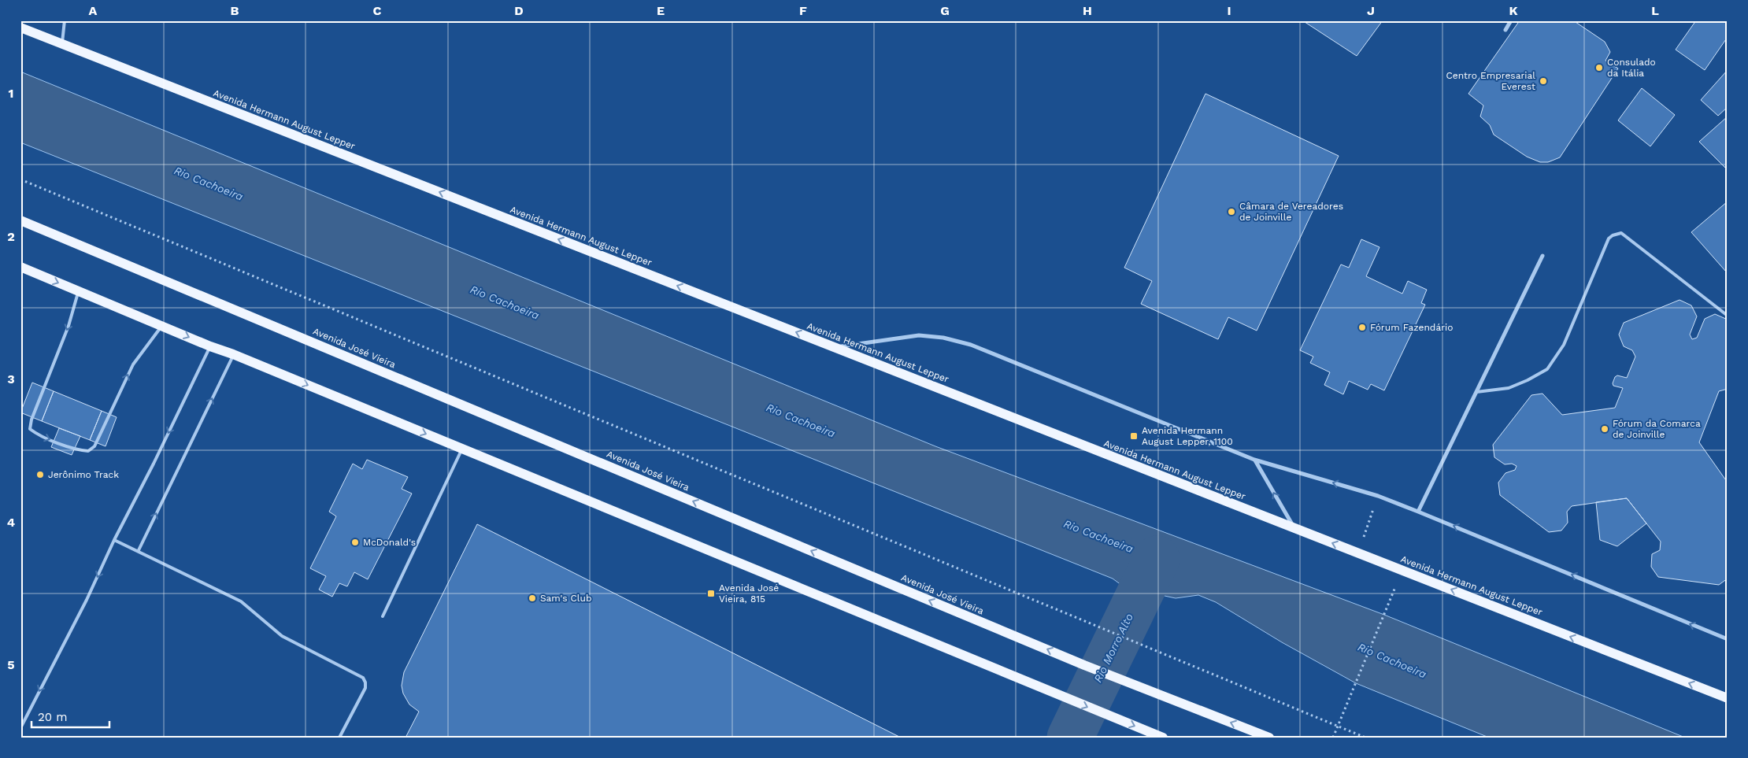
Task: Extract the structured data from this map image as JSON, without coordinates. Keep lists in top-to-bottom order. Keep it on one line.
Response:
{"streets":{"main road":["Avenida Hermann August Lepper","Avenida José Vieira"]},"one_way":["Avenida Hermann August Lepper"],"water":["Rio Cachoeira","Rio Morro Alto"],"places":{"other":["Consulado da Itália","Centro Empresarial Everest","Câmara de Vereadores de Joinville","Fórum Fazendário","Fórum da Comarca de Joinville","Jerônimo Track","McDonald's","Sam's Club"],"transit":["Avenida Hermann August Lepper, 1100","Avenida José Vieira, 815"]},"scale_bar":"20 m","grid":{"columns":["A","B","C","D","E","F","G","H","I","J","K","L"],"rows":["1","2","3","4","5"]}}
